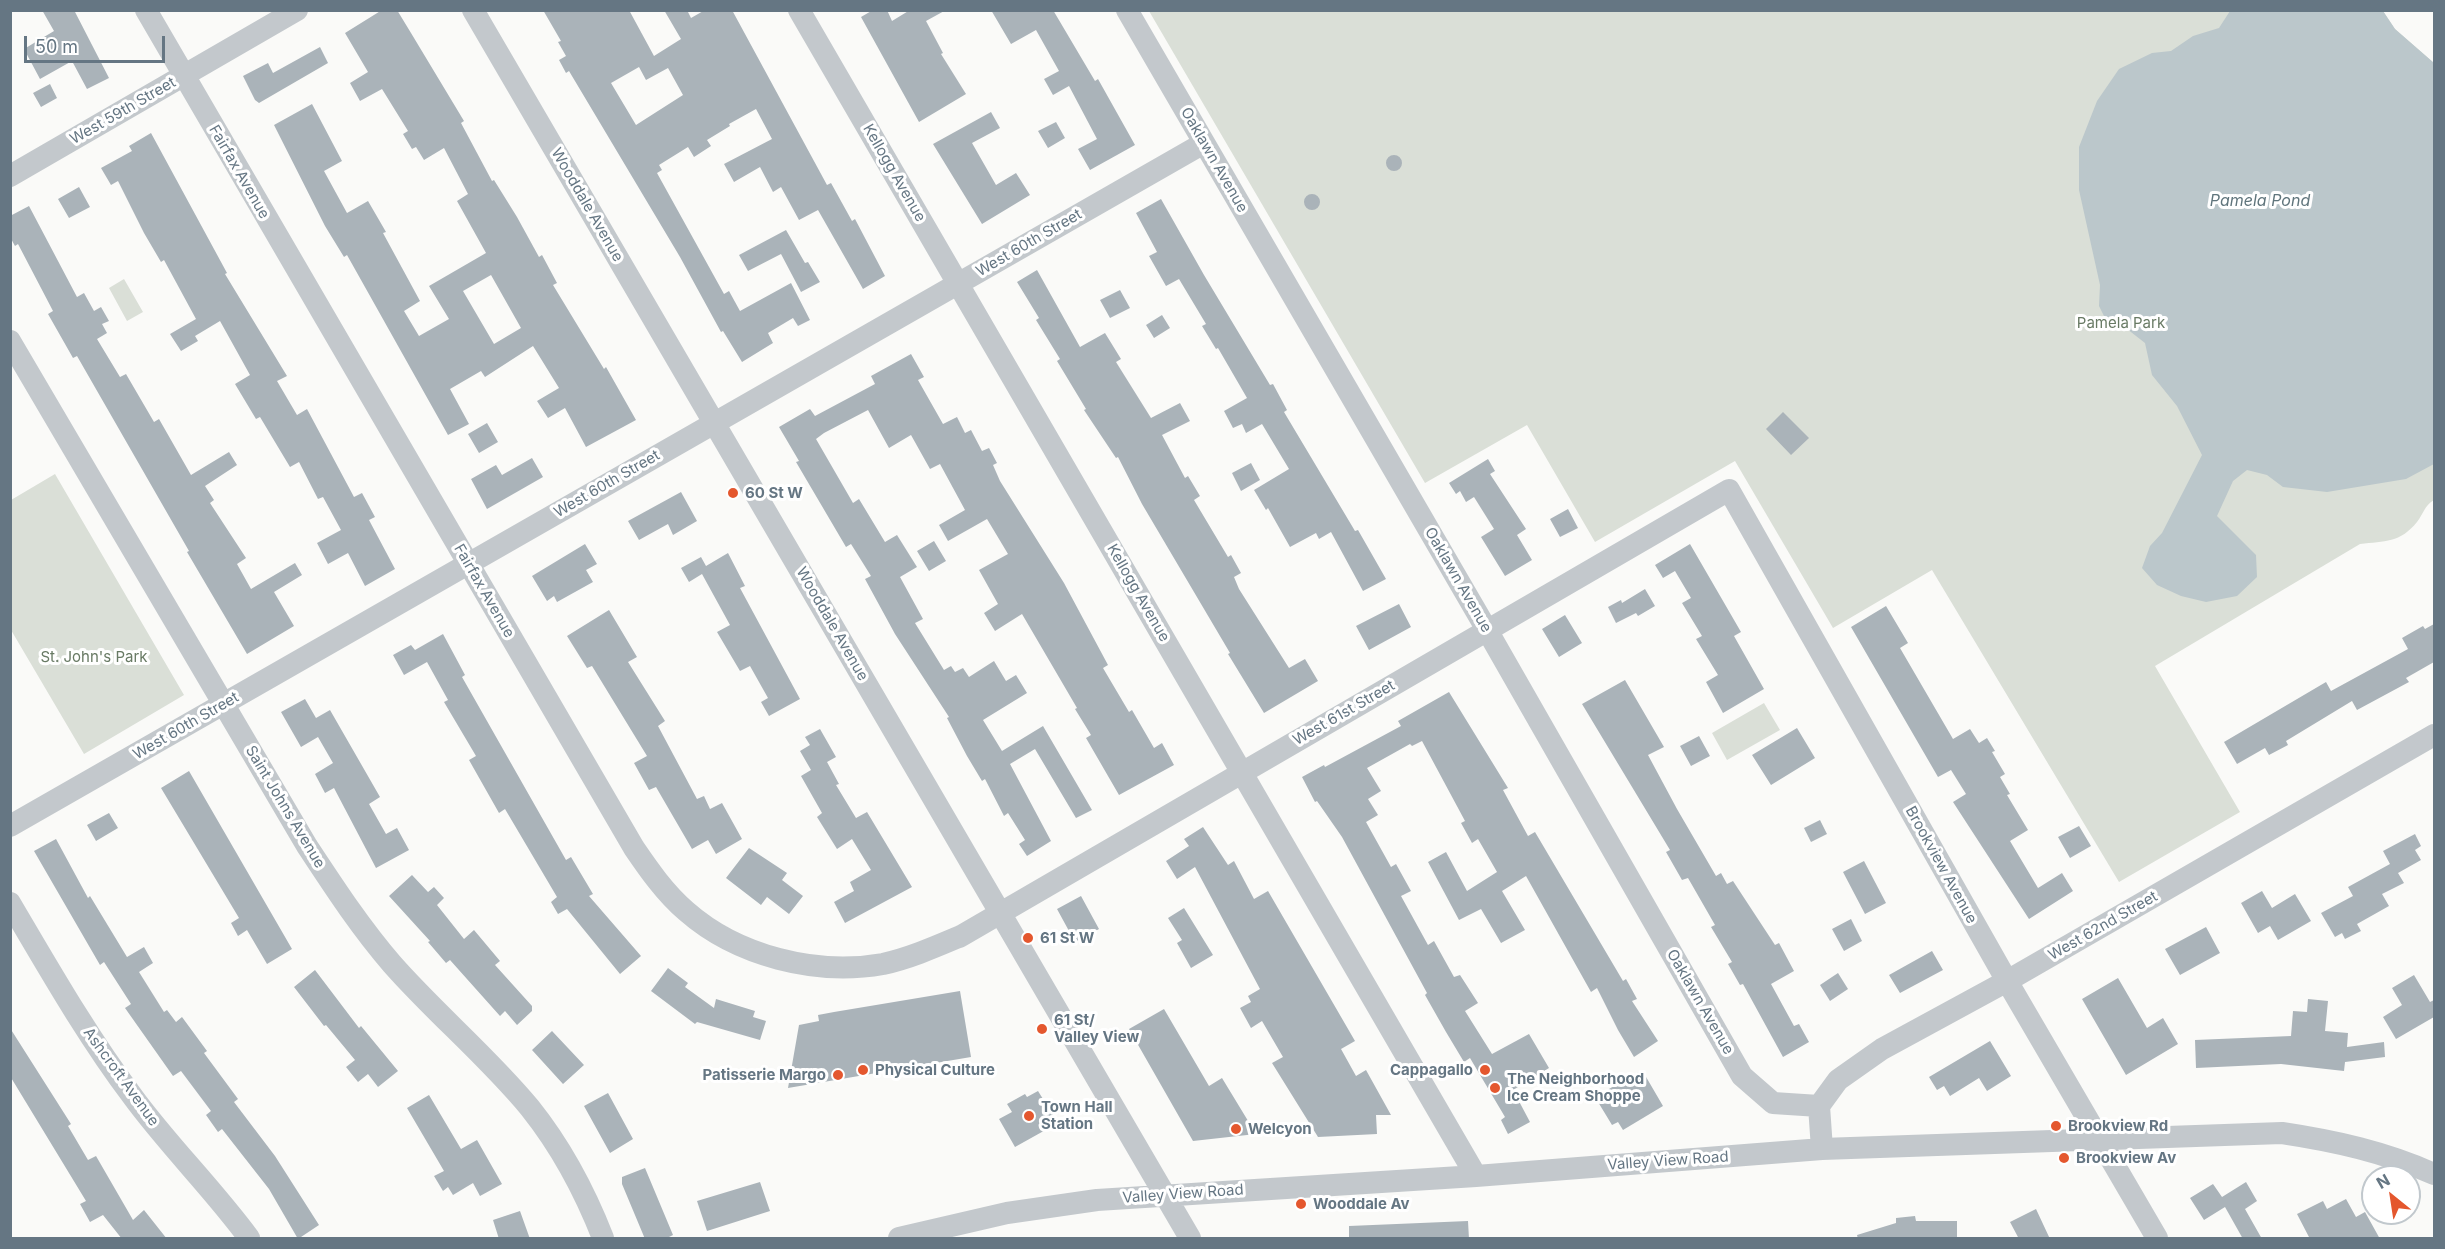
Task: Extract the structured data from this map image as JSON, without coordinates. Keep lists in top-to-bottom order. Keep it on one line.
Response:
{"streets":{"street":["West 59th Street","Oaklawn Avenue","Fairfax Avenue","Kellogg Avenue","Wooddale Avenue","West 60th Street","West 61st Street","Saint Johns Avenue","Brookview Avenue","West 62nd Street","Ashcroft Avenue","Valley View Road"]},"crossings":[["West 59th Street","Fairfax Avenue"],["Oaklawn Avenue","West 60th Street"],["Oaklawn Avenue","West 61st Street"],["Oaklawn Avenue","West 62nd Street"],["Fairfax Avenue","West 60th Street"],["Fairfax Avenue","West 61st Street"],["Kellogg Avenue","West 60th Street"],["Kellogg Avenue","West 61st Street"],["Kellogg Avenue","Valley View Road"],["Wooddale Avenue","West 60th Street"],["Wooddale Avenue","West 61st Street"],["Wooddale Avenue","Valley View Road"],["West 60th Street","Saint Johns Avenue"],["West 61st Street","Brookview Avenue"],["Brookview Avenue","West 62nd Street"],["Brookview Avenue","Valley View Road"]],"water":["Pamela Pond"],"parks":["Pamela Park","St. John's Park"],"places":["60 St W","61 St W","61 St/ Valley View","Physical Culture","Cappagallo","Patisserie Margo","The Neighborhood Ice Cream Shoppe","Town Hall Station","Brookview Rd","Welcyon","Brookview Av","Wooddale Av"],"scale_bar":"50 m","north":"top left"}
